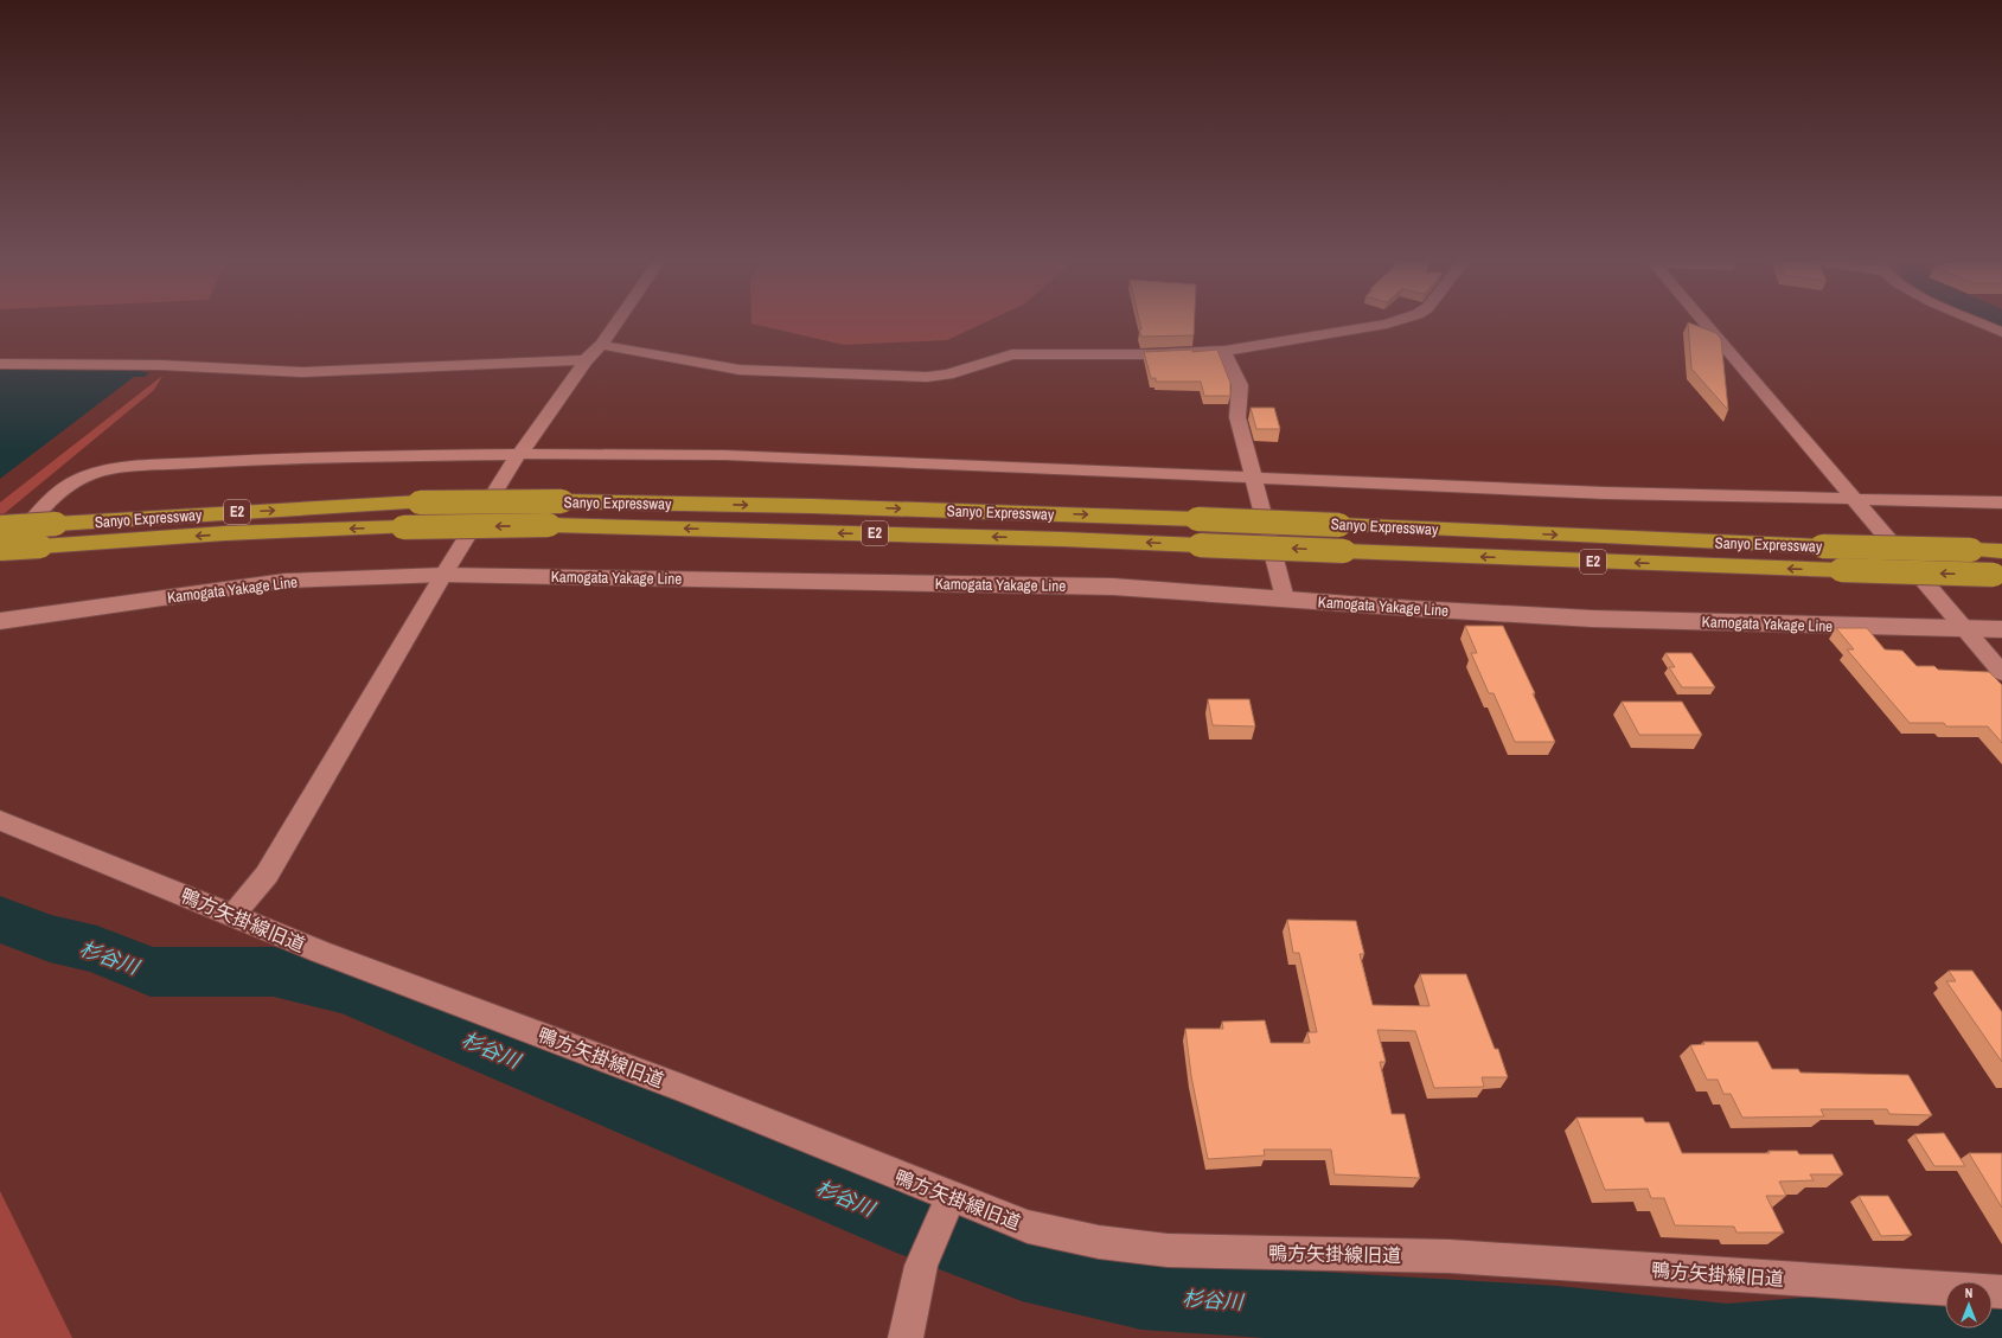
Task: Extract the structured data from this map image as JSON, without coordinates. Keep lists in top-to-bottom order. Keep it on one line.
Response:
{"streets":{"highway":["Sanyo Expressway","E2"],"main road":["Kamogata Yakage Line"],"street":["鴨方矢掛線旧道"]},"water":["杉谷川"],"north":"top"}
